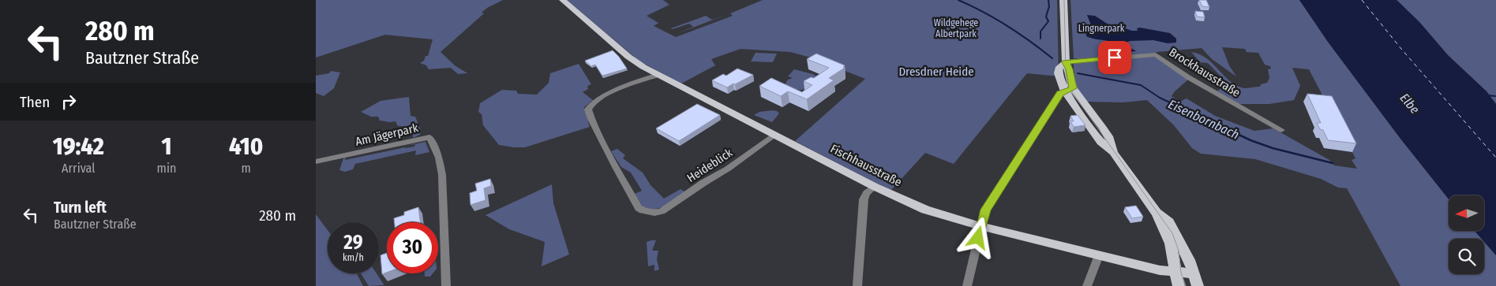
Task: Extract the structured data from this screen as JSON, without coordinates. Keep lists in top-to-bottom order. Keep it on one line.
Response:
{"streets":{"main road":["Fischhausstraße"],"street":["Brockhausstraße","Am Jägerpark","Heideblick"]},"crossings":[["Heideblick","Fischhausstraße"]],"water":["Elbe","Eisenbornbach"],"parks":["Wildgehege Albertpark","Lingnerpark","Dresdner Heide"],"north":"left","page":{"turn":["280 m","Bautzner Straße"],"then":"Then","eta":["19:42","Arrival","1","min","410","m"],"list":[{"name":"Turn left","note":"Bautzner Straße","value":"280 m"}],"speed":"29 km/h","limit":"30"}}
